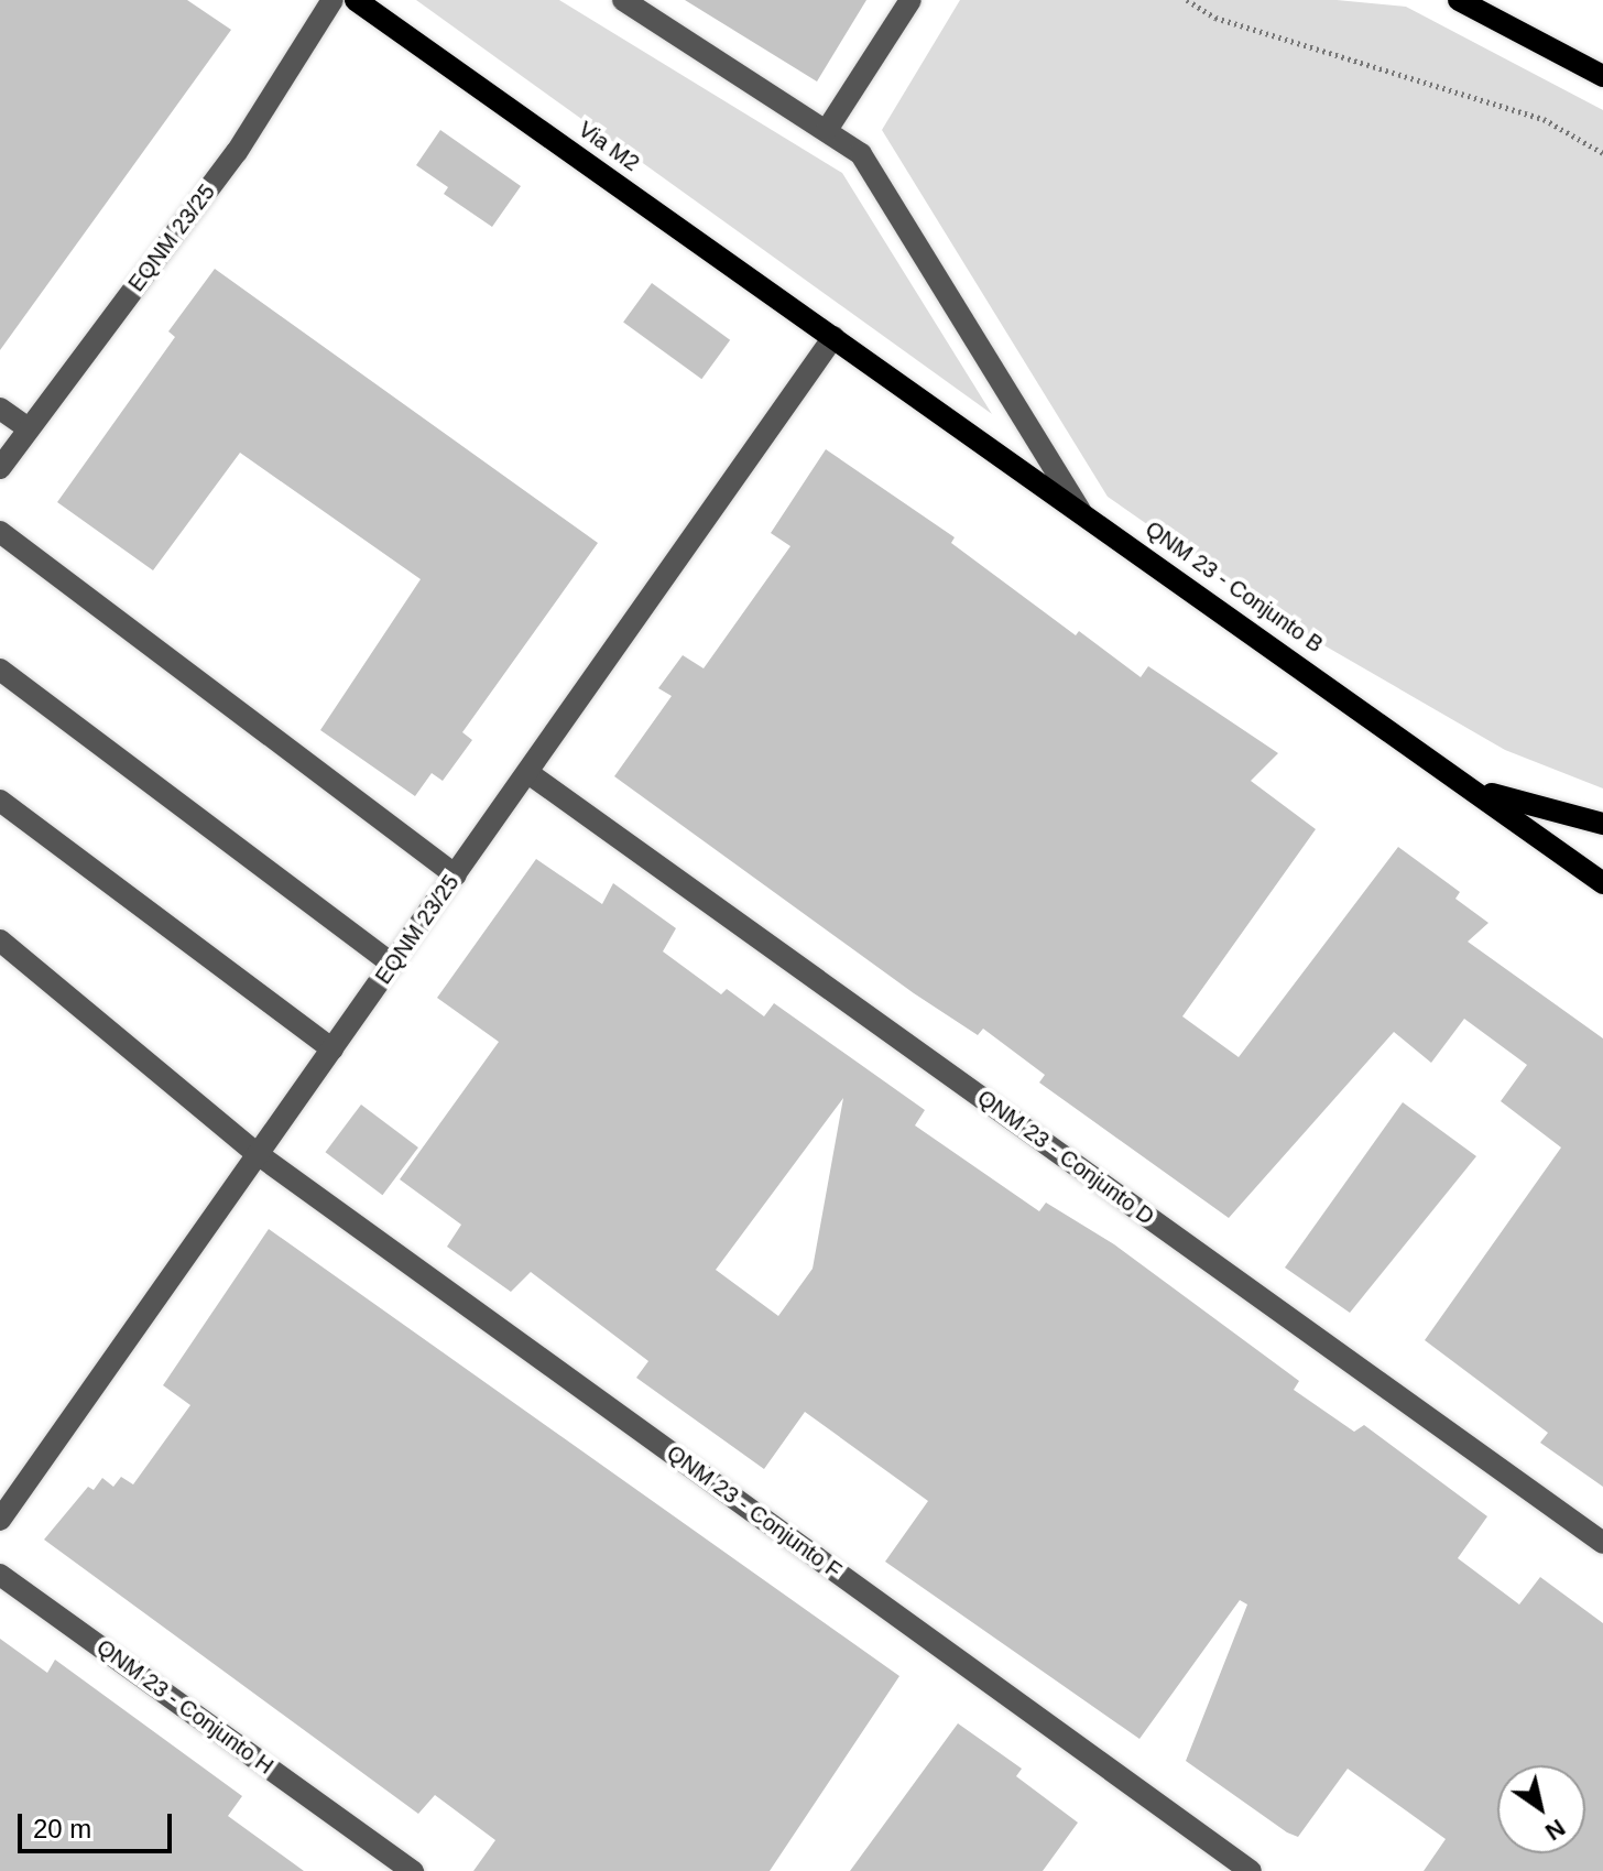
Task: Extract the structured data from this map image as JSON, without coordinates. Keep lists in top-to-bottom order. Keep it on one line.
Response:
{"streets":{"main road":["Via M2","QNM 23 - Conjunto B"],"street":["EQNM 23/25","QNM 23 - Conjunto D","QNM 23 - Conjunto F","QNM 23 - Conjunto H"]},"crossings":[["Via M2","EQNM 23/25"],["Via M2","QNM 23 - Conjunto B"],["EQNM 23/25","QNM 23 - Conjunto B"],["EQNM 23/25","QNM 23 - Conjunto D"],["EQNM 23/25","QNM 23 - Conjunto F"]],"scale_bar":"20 m","north":"bottom right"}
